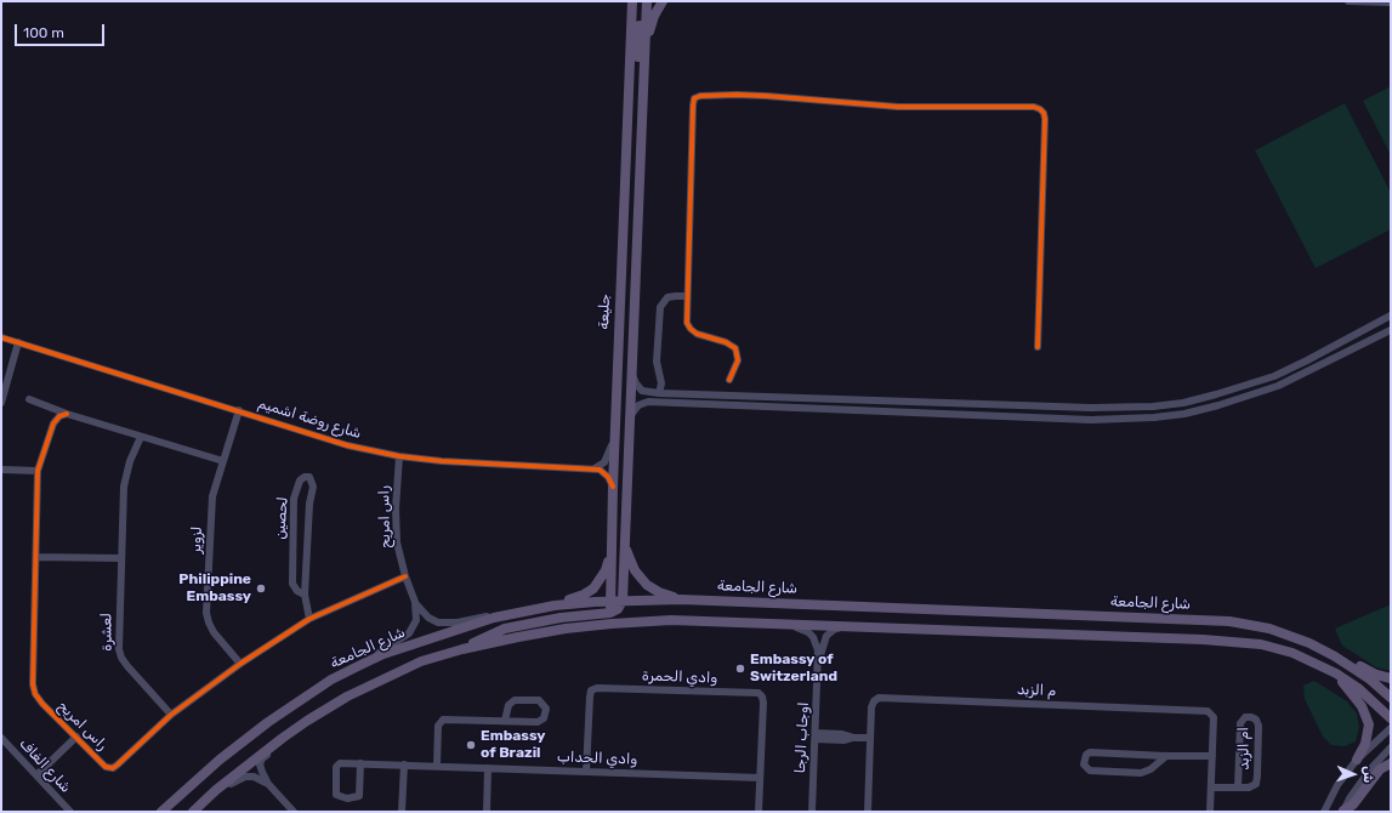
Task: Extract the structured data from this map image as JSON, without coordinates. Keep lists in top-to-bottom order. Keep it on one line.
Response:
{"streets":{"main road":["جليعة","شارع الجامعة"],"street":["شارع روضة اشميم","راس امريح","لحصين","لزوير","لعشرة","وادي الحمرة","م الزبد","اوجاب الرجا","ام الزبد","وادي الحداب","شارع الغاف"]},"crossings":[["جليعة","شارع الجامعة"],["شارع روضة اشميم","راس امريح"],["شارع روضة اشميم","لزوير"],["راس امريح","لحصين"],["راس امريح","لزوير"],["راس امريح","شارع الجامعة"],["راس امريح","لعشرة"],["راس امريح","شارع الغاف"],["وادي الحمرة","وادي الحداب"],["م الزبد","ام الزبد"]],"places":["Philippine Embassy","Embassy of Switzerland","Embassy of Brazil"],"scale_bar":"100 m","north":"right"}
